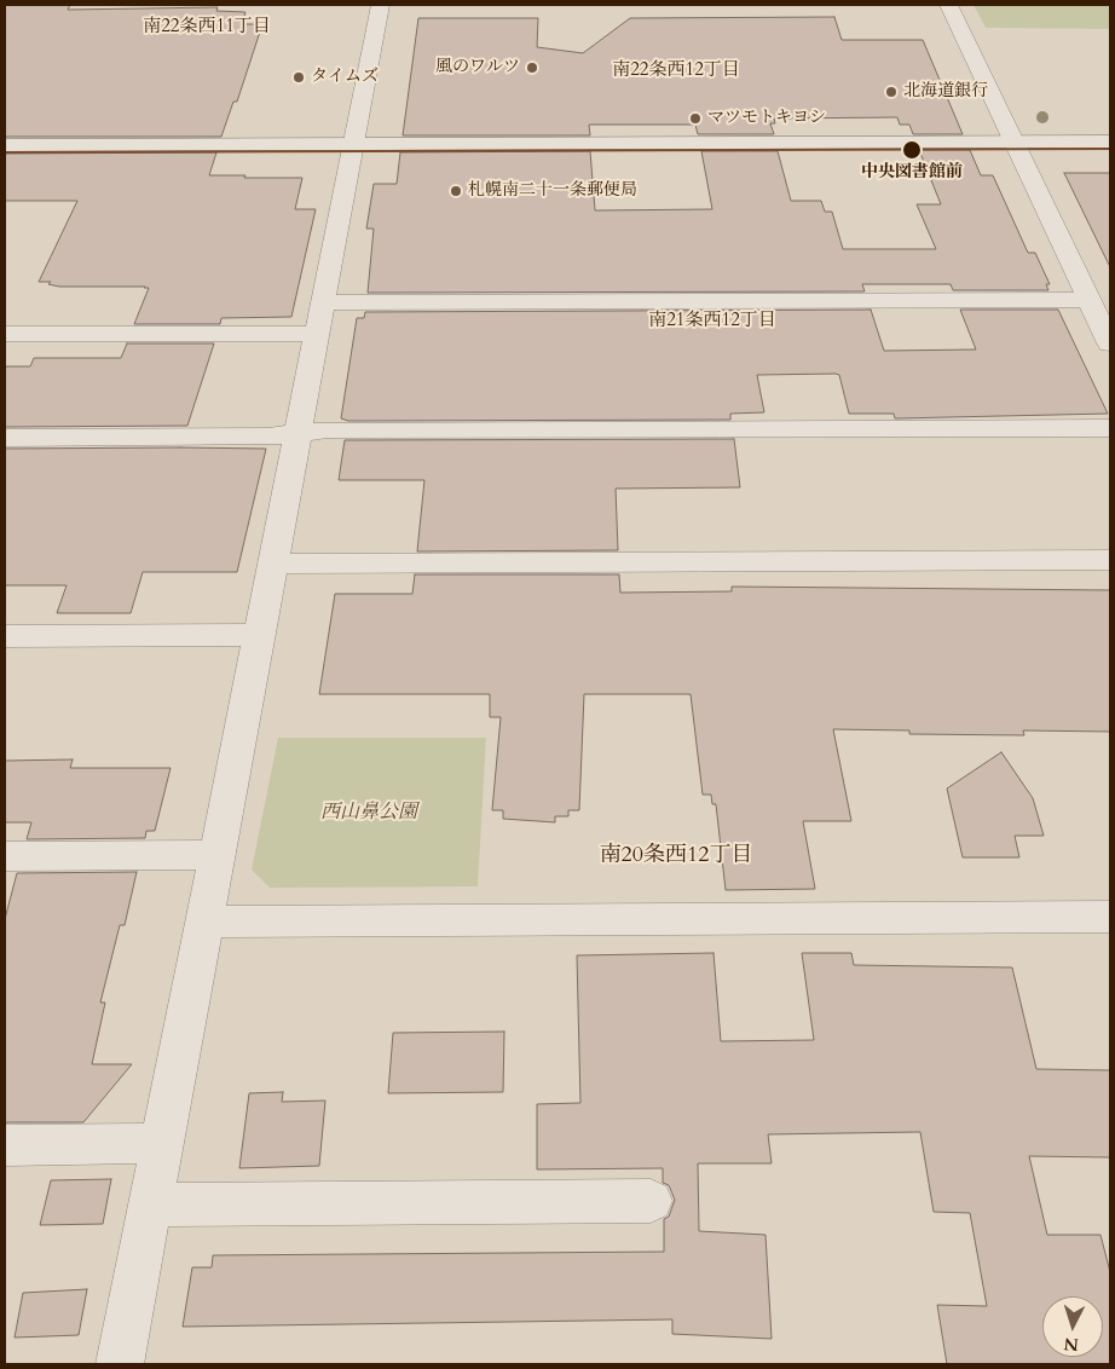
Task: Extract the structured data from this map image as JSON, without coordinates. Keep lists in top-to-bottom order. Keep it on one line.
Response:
{"districts":["南22条西11丁目","南22条西12丁目","南21条西12丁目","南20条西12丁目"],"parks":["西山鼻公園"],"places":["風のワルツ","タイムズ","北海道銀行","マツモトキヨシ","中央図書館前","札幌南二十一条郵便局"],"north":"bottom"}
